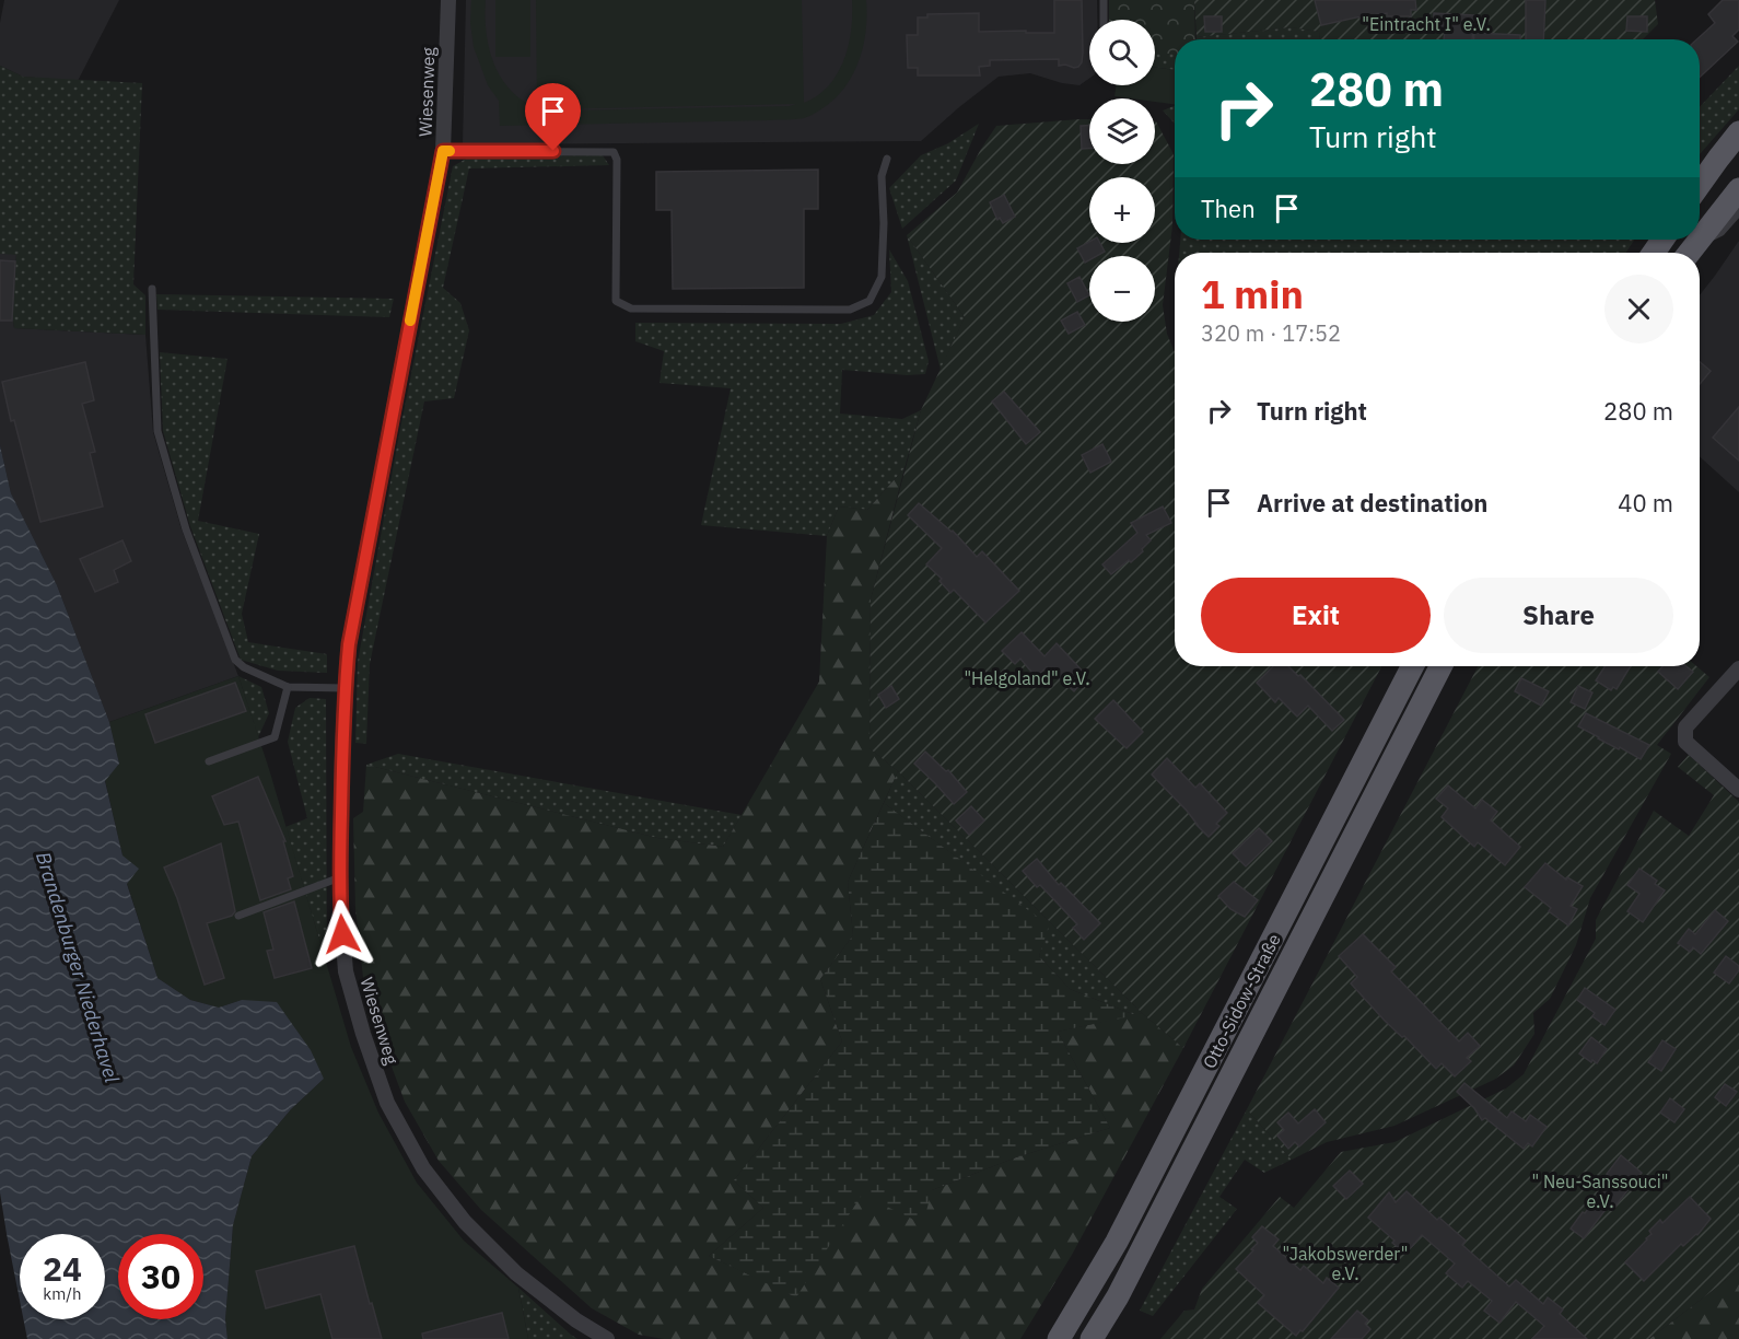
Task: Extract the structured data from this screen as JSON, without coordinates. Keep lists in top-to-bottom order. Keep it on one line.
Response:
{"streets":{"main road":["Otto-Sidow-Straße"],"street":["Wiesenweg"]},"water":["Brandenburger Niederhavel"],"parks":["\"Eintracht I\" e.V.","\"Helgoland\" e.V.","\" Neu-Sanssouci\" e.V.","\"Jakobswerder\" e.V."],"page":{"map_buttons":["+","−"],"turn":["280 m","Turn right"],"then":"Then","heading":["1 min","320 m · 17:52"],"list":[{"name":"Turn right","value":"280 m"},{"name":"Arrive at destination","value":"40 m"}],"buttons":["Exit","Share"],"speed":"24 km/h","limit":"30"}}
